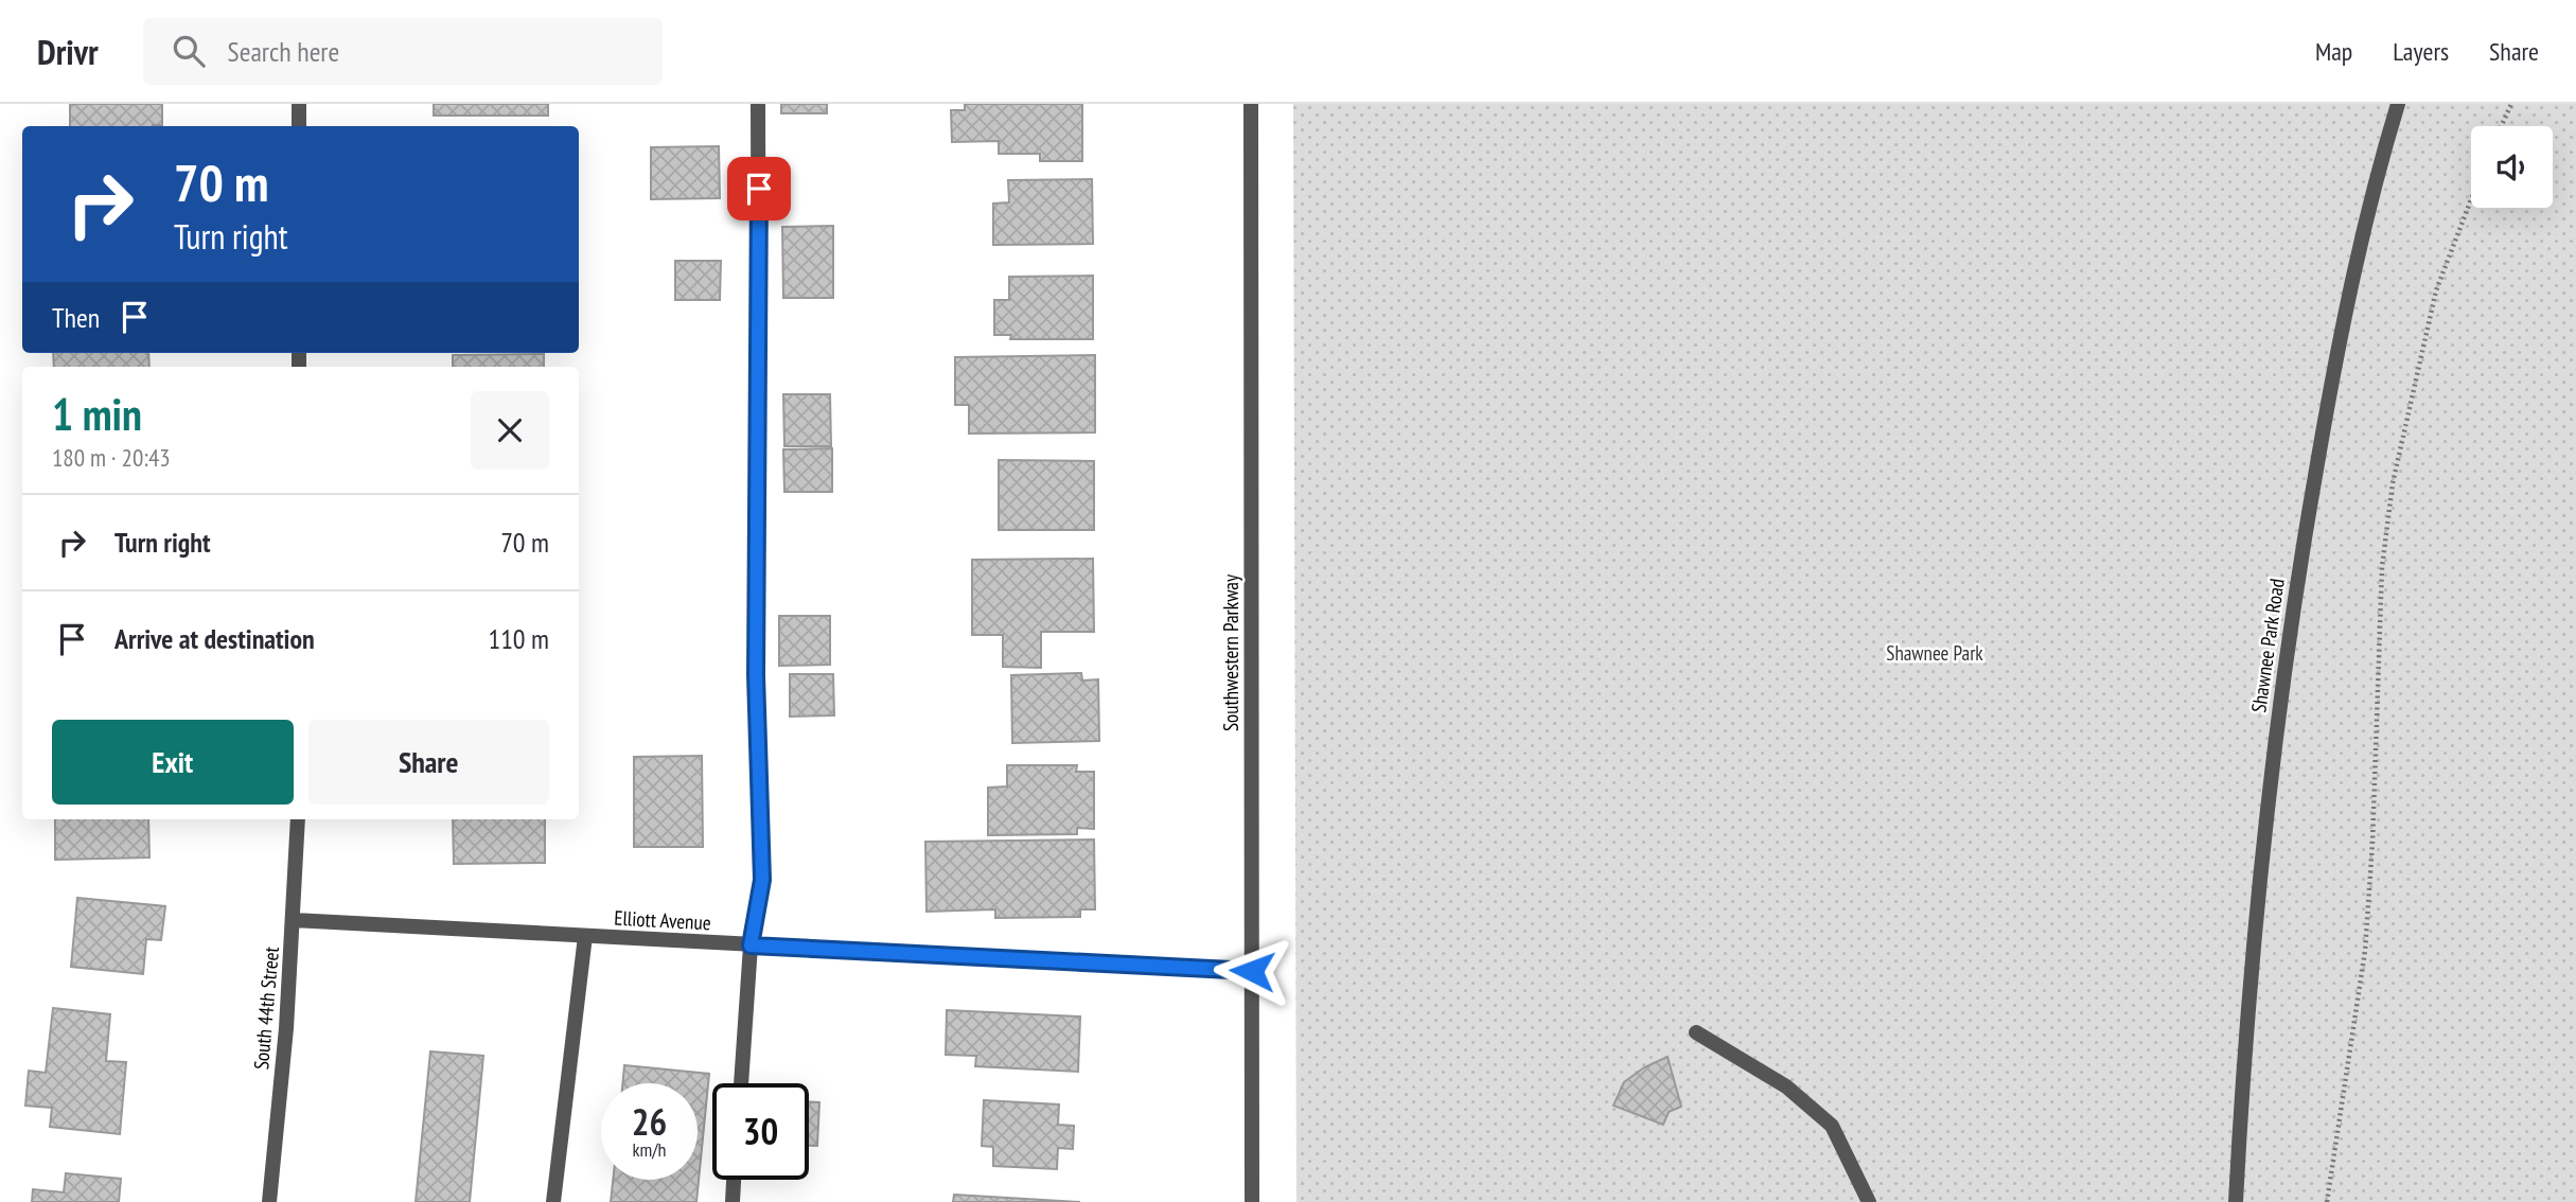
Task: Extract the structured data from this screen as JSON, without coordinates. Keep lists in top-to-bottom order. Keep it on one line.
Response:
{"streets":{"street":["Shawnee Park Road","Southwestern Parkway","Elliott Avenue","South 44th Street"]},"crossings":[["Southwestern Parkway","Elliott Avenue"],["Elliott Avenue","South 44th Street"]],"parks":["Shawnee Park"],"page":{"header":"Drivr","search":"Search here","nav":["Map","Layers","Share"],"turn":["70 m","Turn right"],"then":"Then","heading":["1 min","180 m · 20:43"],"list":[{"name":"Turn right","value":"70 m"},{"name":"Arrive at destination","value":"110 m"}],"buttons":["Exit","Share"],"speed":"26 km/h","limit":"30"}}
